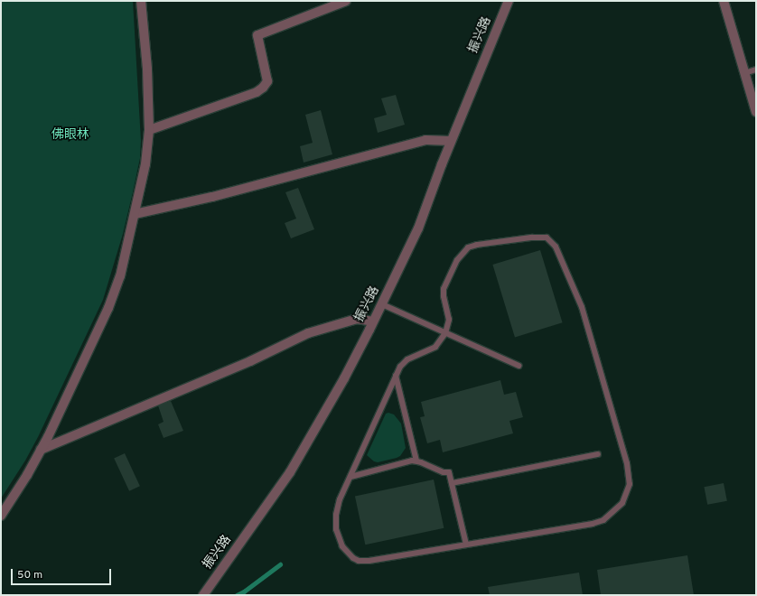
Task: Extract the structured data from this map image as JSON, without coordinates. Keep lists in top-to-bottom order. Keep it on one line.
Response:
{"streets":{"street":["振兴路"]},"parks":["佛眼林"],"scale_bar":"50 m"}
